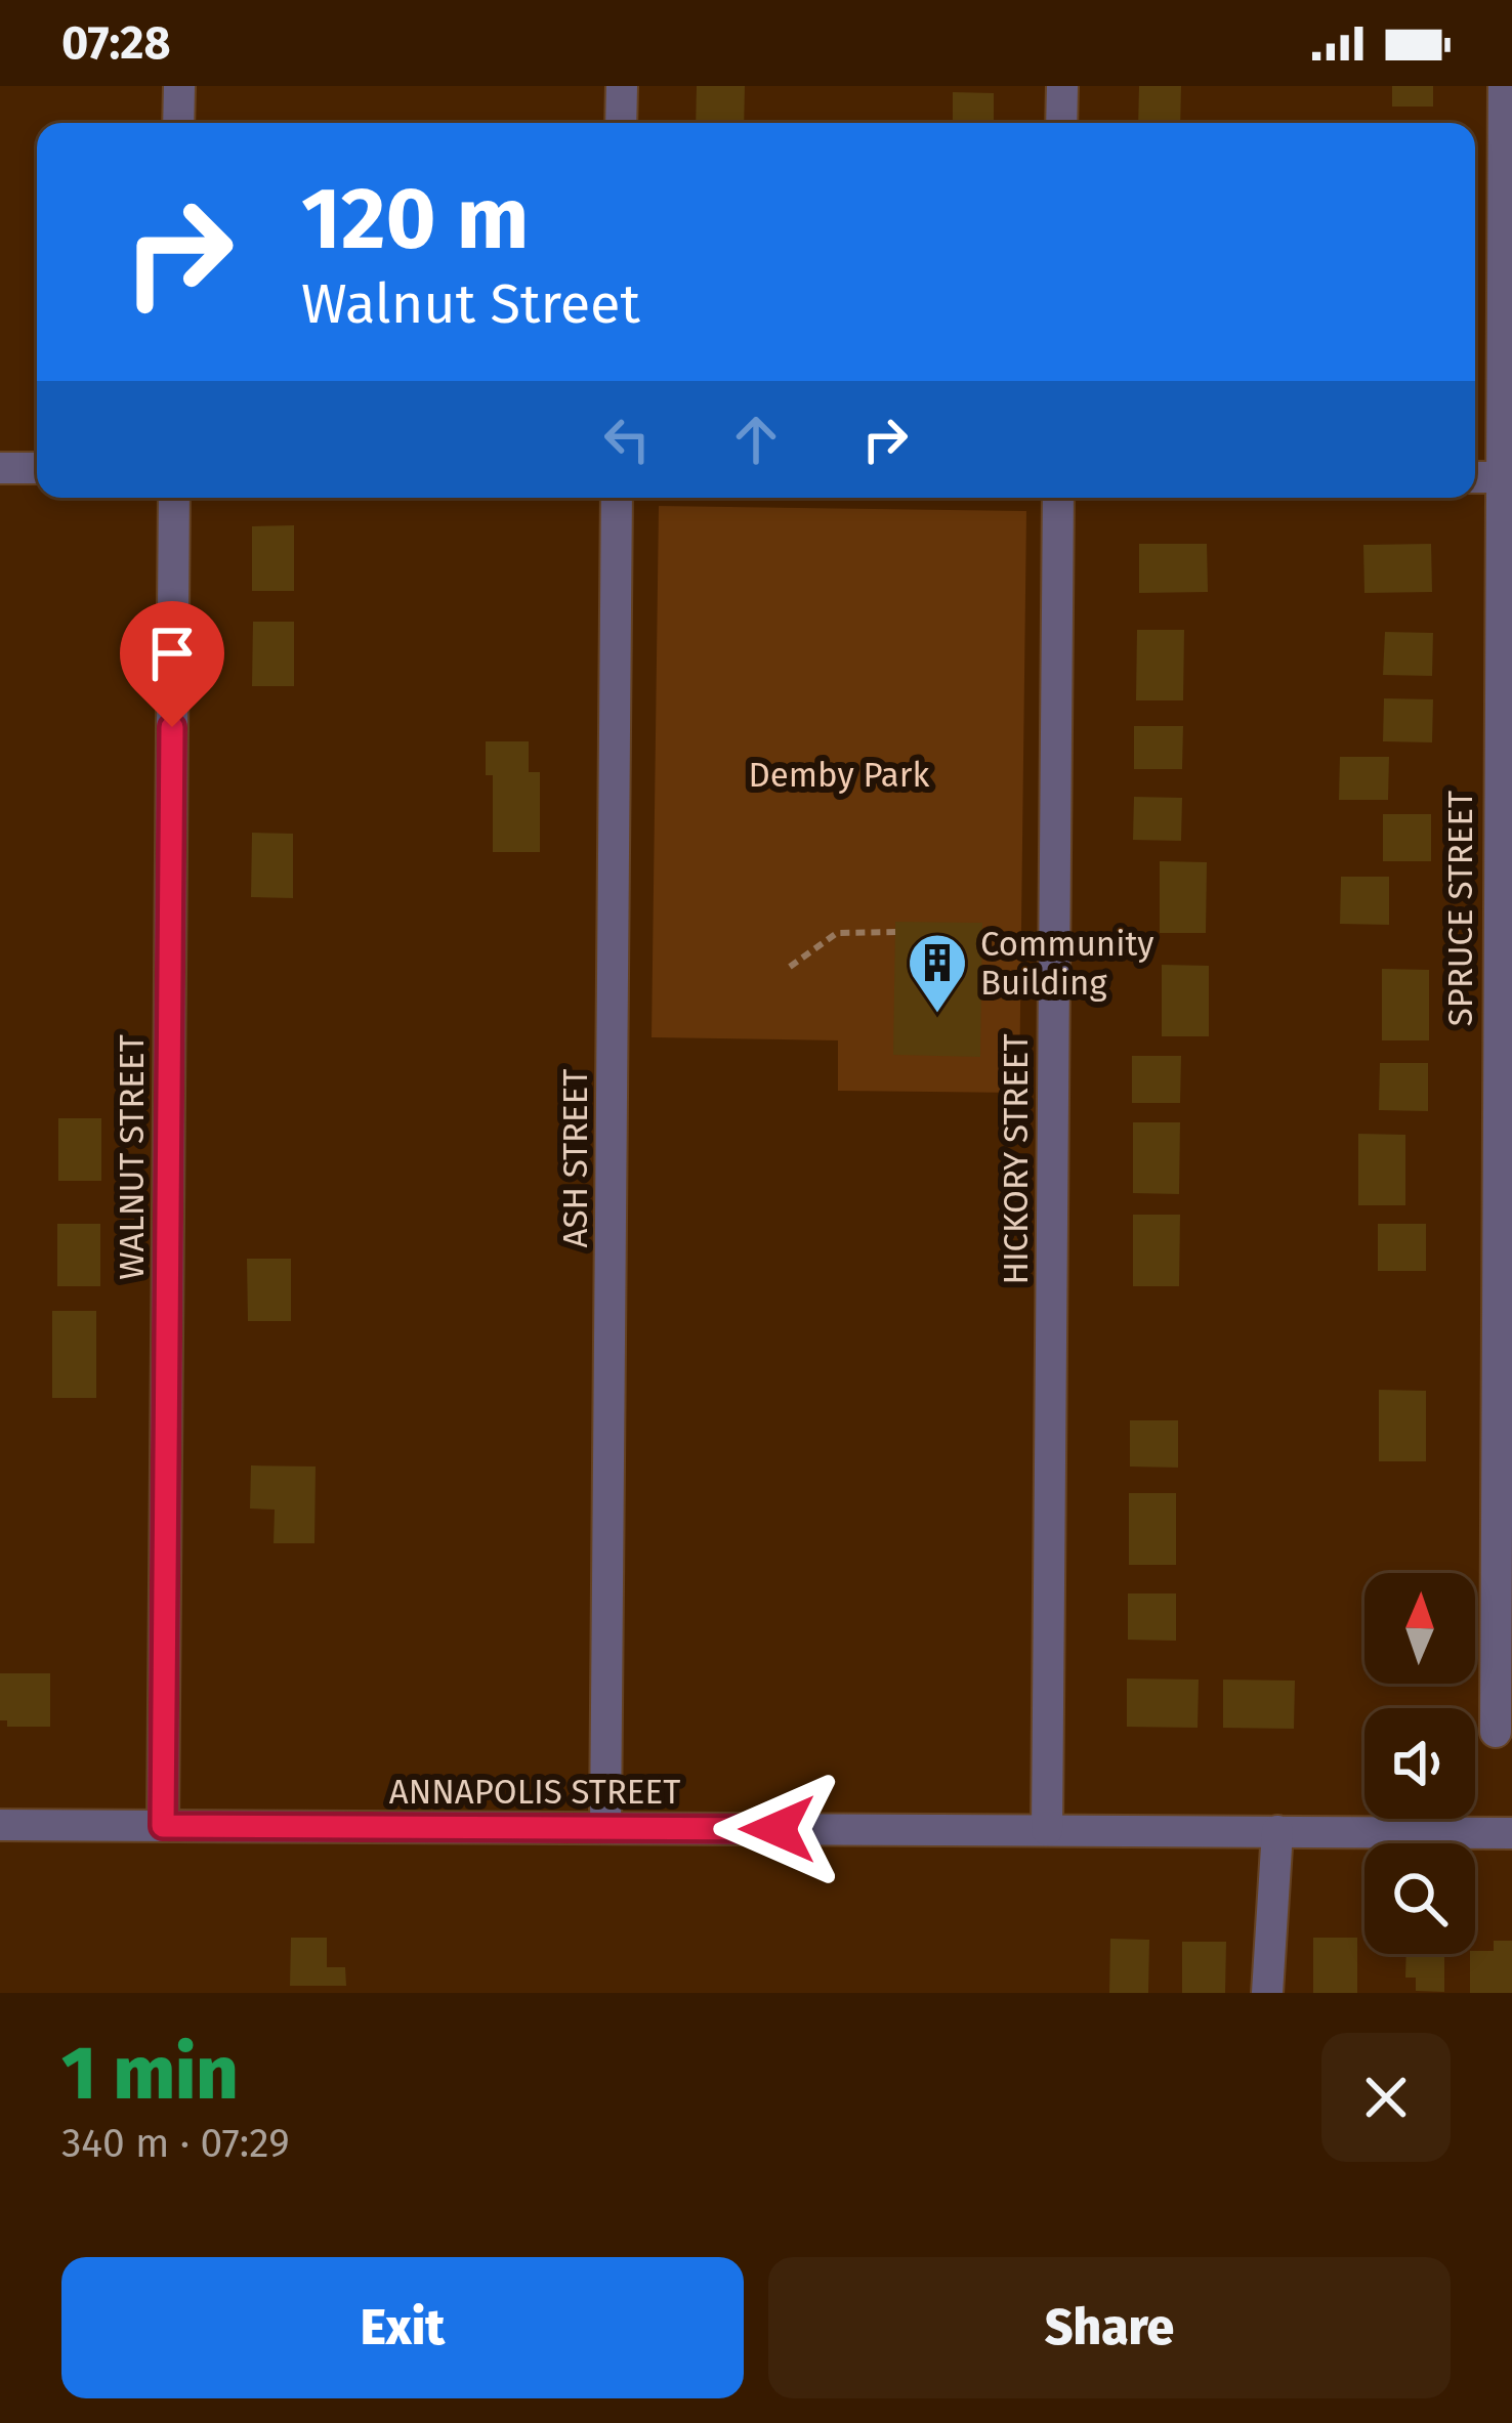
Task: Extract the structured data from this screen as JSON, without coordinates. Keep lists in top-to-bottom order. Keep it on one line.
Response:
{"streets":{"street":["SPRUCE STREET","WALNUT STREET","ASH STREET","HICKORY STREET","ANNAPOLIS STREET"]},"crossings":[["WALNUT STREET","ANNAPOLIS STREET"],["ASH STREET","ANNAPOLIS STREET"],["HICKORY STREET","ANNAPOLIS STREET"]],"parks":["Demby Park"],"places":{"building":["Community Building"]},"north":"top","page":{"status":"07:28","turn":["120 m","Walnut Street"],"heading":["1 min","340 m · 07:29"],"buttons":["Exit","Share"]}}
